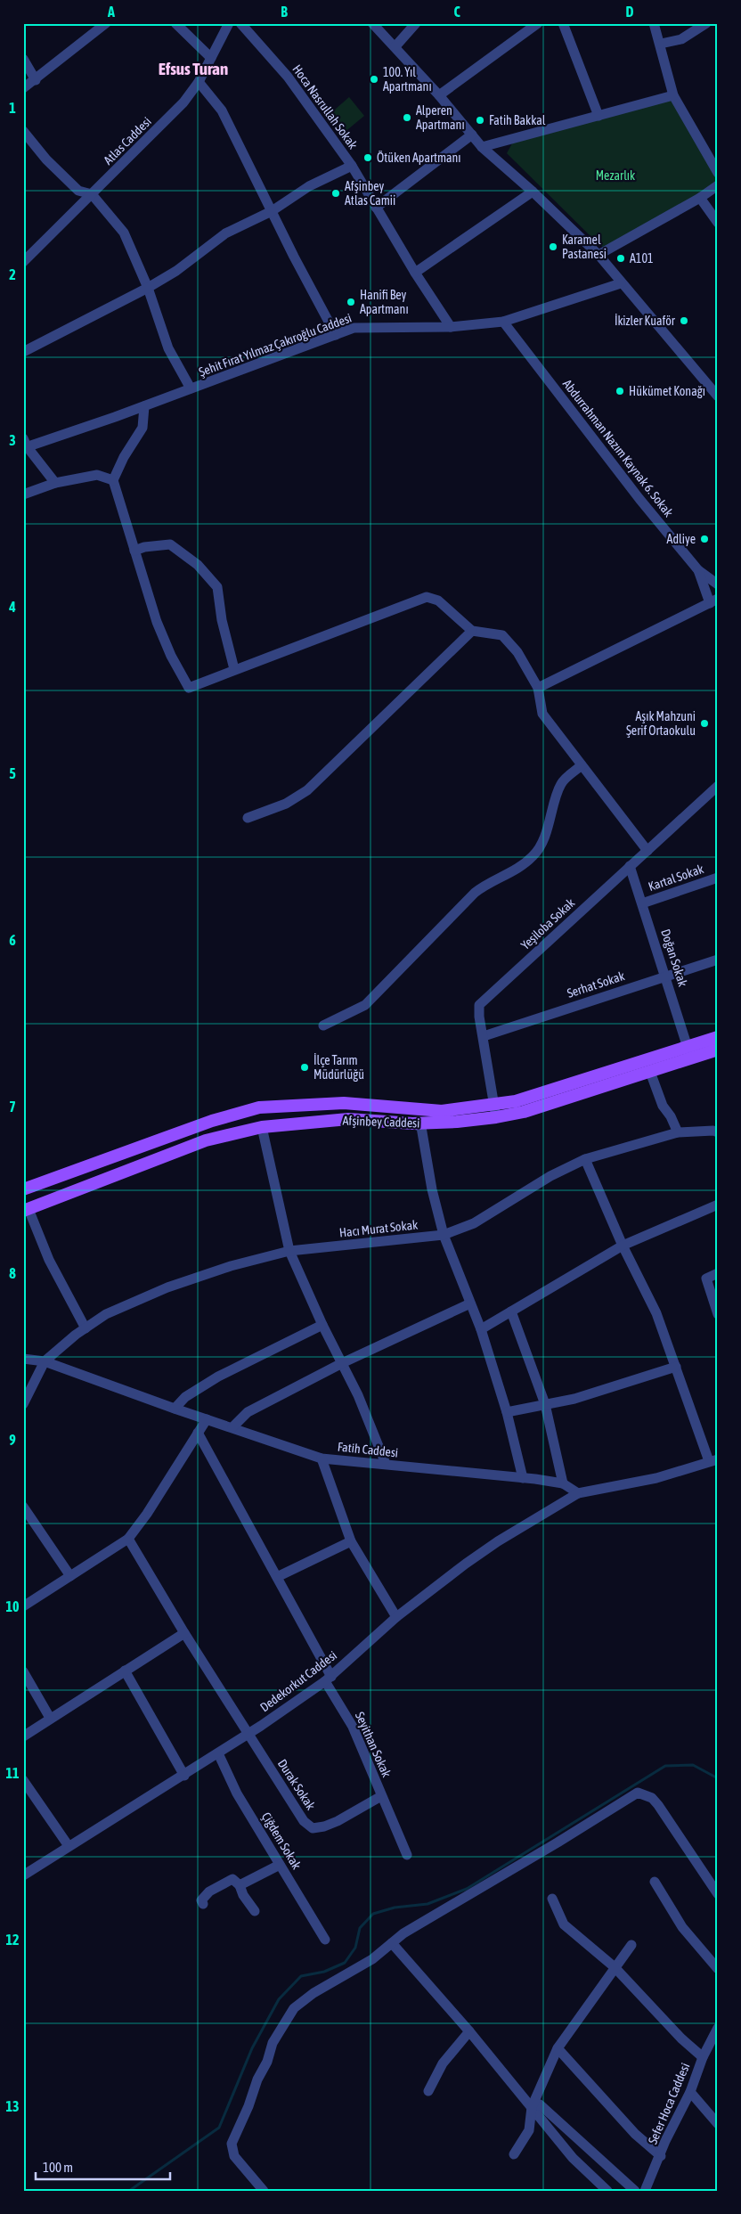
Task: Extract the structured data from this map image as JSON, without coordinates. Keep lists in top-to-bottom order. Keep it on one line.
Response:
{"streets":{"main road":["Afşinbey Caddesi"],"street":["Hoca Nasrullah Sokak","Atlas Caddesi","Şehit Fırat Yılmaz Çakıroğlu Caddesi","Abdurrahman Nazım Kaynak 6. Sokak","Kartal Sokak","Yeşiloba Sokak","Doğan Sokak","Serhat Sokak","Hacı Murat Sokak","Fatih Caddesi","Dedekorkut Caddesi","Seyithan Sokak","Durak Sokak","Çiğdem Sokak","Sefer Hoca Caddesi"]},"crossings":[["Hoca Nasrullah Sokak","Şehit Fırat Yılmaz Çakıroğlu Caddesi"],["Şehit Fırat Yılmaz Çakıroğlu Caddesi","Abdurrahman Nazım Kaynak 6. Sokak"],["Kartal Sokak","Doğan Sokak"],["Yeşiloba Sokak","Doğan Sokak"],["Yeşiloba Sokak","Serhat Sokak"],["Yeşiloba Sokak","Afşinbey Caddesi"],["Doğan Sokak","Serhat Sokak"],["Doğan Sokak","Afşinbey Caddesi"],["Hacı Murat Sokak","Fatih Caddesi"],["Fatih Caddesi","Dedekorkut Caddesi"],["Dedekorkut Caddesi","Seyithan Sokak"],["Dedekorkut Caddesi","Durak Sokak"],["Dedekorkut Caddesi","Çiğdem Sokak"],["Seyithan Sokak","Durak Sokak"]],"districts":["Efsus Turan"],"parks":["Mezarlık"],"places":["100. Yıl Apartmanı","Alperen Apartmanı","Fatih Bakkal","Ötüken Apartmanı","Afşinbey Atlas Camii","Karamel Pastanesi","A101","Hanifi Bey Apartmanı","İkizler Kuaför","Hükümet Konağı","Adliye","Aşık Mahzuni Şerif Ortaokulu","İlçe Tarım Müdürlüğü"],"scale_bar":"100 m","grid":{"columns":["A","B","C","D"],"rows":["1","2","3","4","5","6","7","8","9","10","11","12","13"]}}
